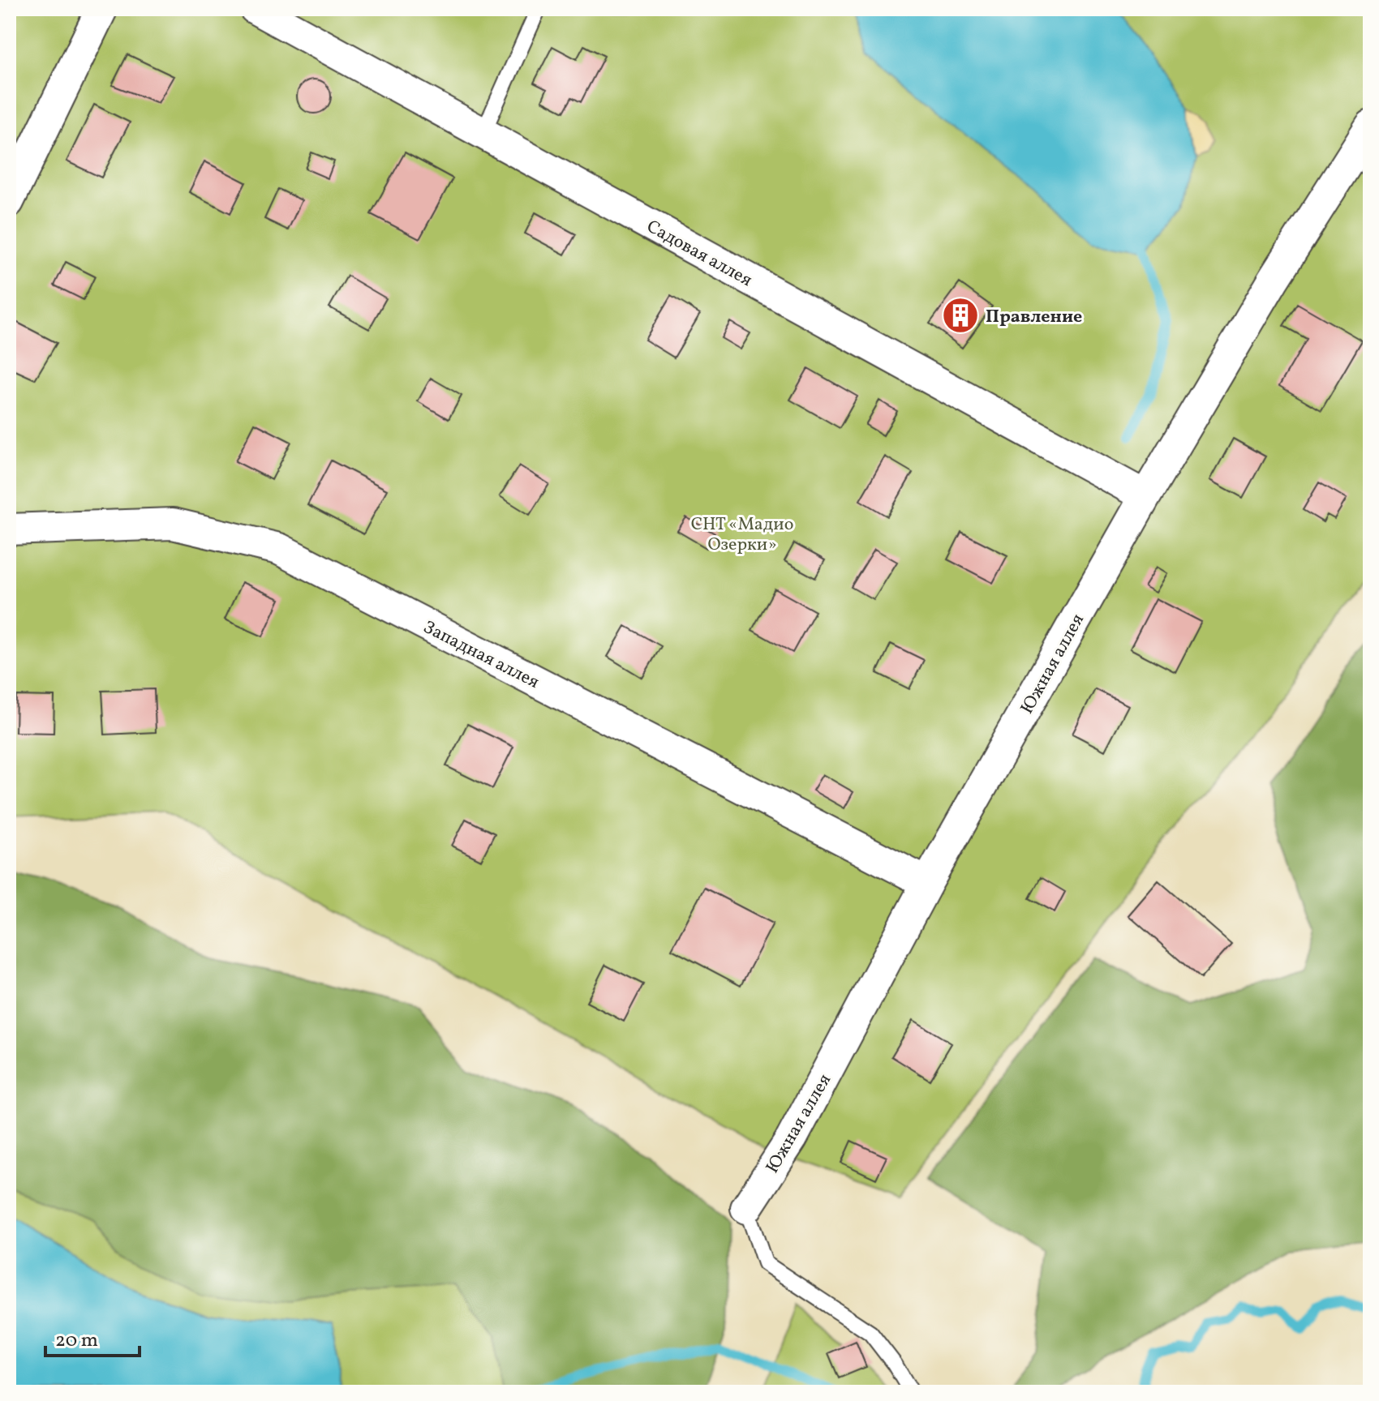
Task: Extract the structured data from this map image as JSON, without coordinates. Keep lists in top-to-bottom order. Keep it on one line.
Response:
{"streets":{"street":["Садовая аллея","Западная аллея","Южная аллея"]},"crossings":[["Садовая аллея","Южная аллея"],["Западная аллея","Южная аллея"]],"parks":["СНТ «Мадио Озерки»"],"places":{"building":["Правление"]},"scale_bar":"20 m"}
